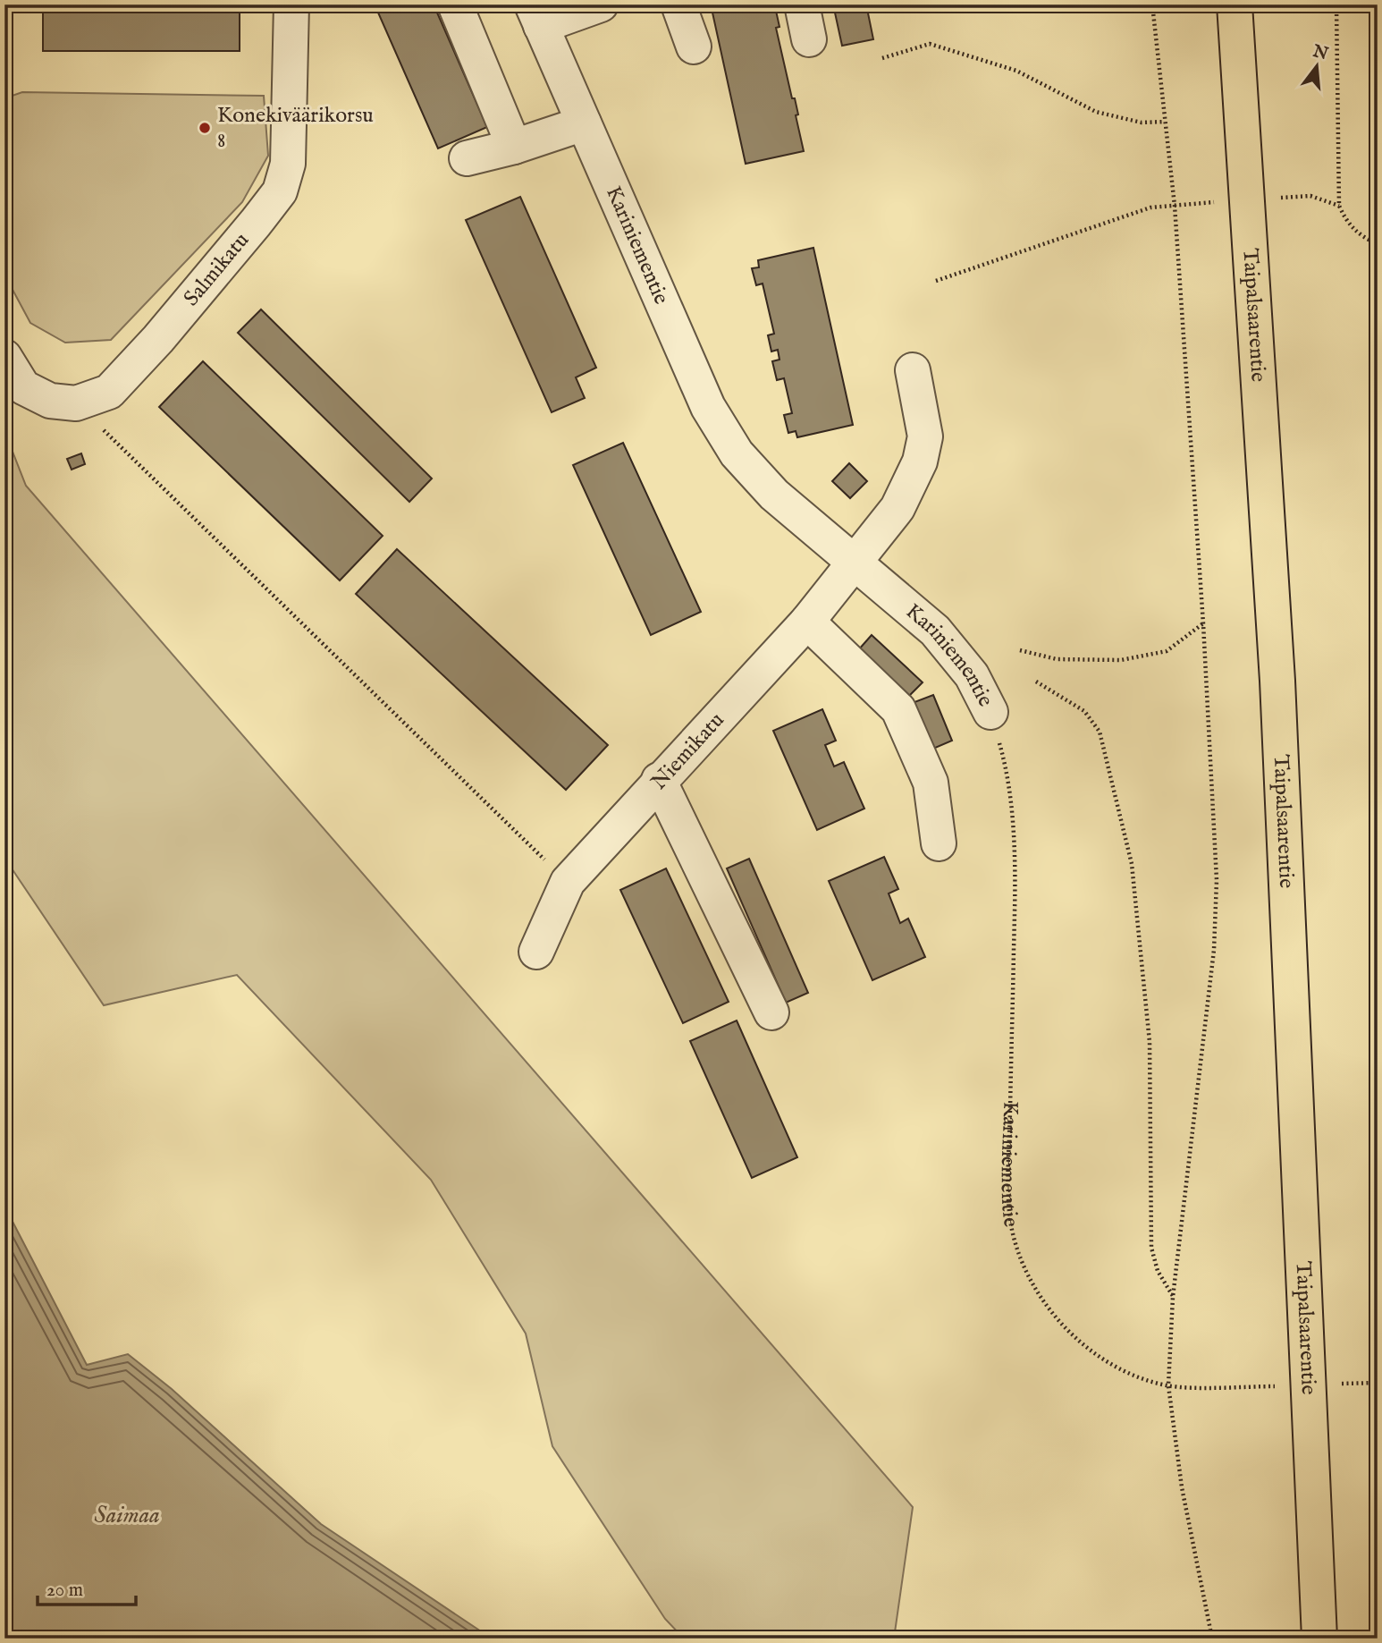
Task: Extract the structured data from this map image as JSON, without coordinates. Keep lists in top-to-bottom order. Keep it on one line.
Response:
{"streets":{"main road":["Taipalsaarentie"],"street":["Kariniementie","Salmikatu","Niemikatu"]},"crossings":[["Kariniementie","Niemikatu"]],"water":["Saimaa"],"places":["Konekiväärikorsu 8"],"scale_bar":"20 m","north":"top"}
